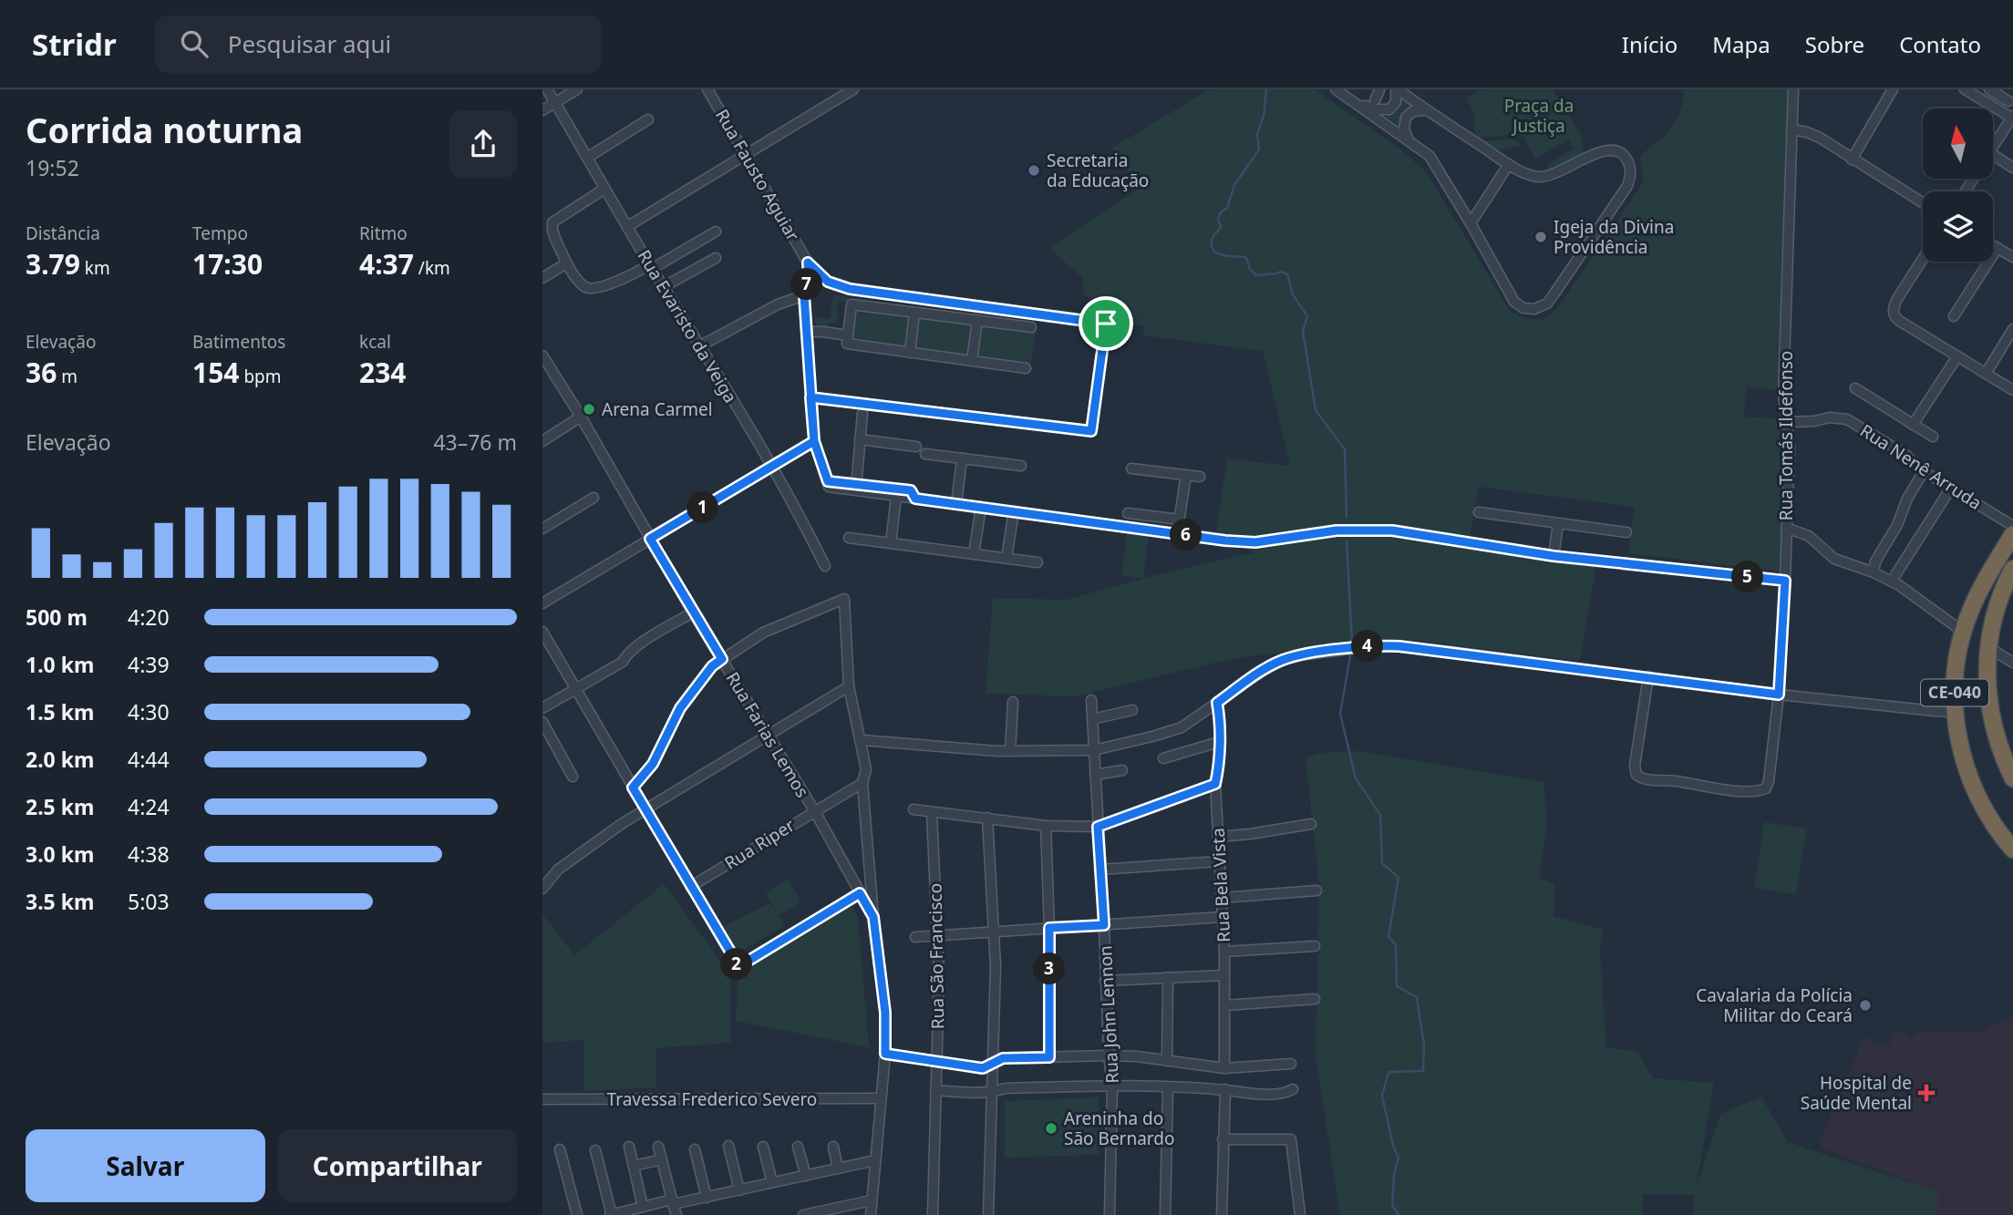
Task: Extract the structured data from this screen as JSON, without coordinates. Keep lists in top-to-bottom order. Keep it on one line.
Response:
{"streets":{"highway":["CE-040"],"street":["Rua Fausto Aguiar","Rua Evaristo da Veiga","Rua Tomás Ildefonso","Rua Nenê Arruda","Rua Farias Lemos","Rua Riper","Rua Bela Vista","Rua São Francisco","Rua John Lennon","Travessa Frederico Severo"]},"crossings":[["Rua Tomás Ildefonso","Rua Nenê Arruda"],["Rua Farias Lemos","Rua Riper"]],"parks":["Praça da Justiça"],"places":{"other":["Secretaria da Educação","Igeja da Divina Providência","Arena Carmel","Cavalaria da Polícia Militar do Ceará","Areninha do São Bernardo"],"health":["Hospital de Saúde Mental"]},"north":"top","page":{"header":"Stridr","search":"Pesquisar aqui","nav":["Início","Mapa","Sobre","Contato"],"heading":["Corrida noturna","19:52"],"stats":[["Distância","3.79 km"],["Tempo","17:30"],["Ritmo","4:37 /km"],["Elevação","36 m"],["Batimentos","154 bpm"],["kcal","234"]],"pins":["7","1","6","5","4","2","3"],"chart":["Elevação","43–76 m"],"list":[{"name":"500 m","note":"4:20"},{"name":"1.0 km","note":"4:39"},{"name":"1.5 km","note":"4:30"},{"name":"2.0 km","note":"4:44"},{"name":"2.5 km","note":"4:24"},{"name":"3.0 km","note":"4:38"},{"name":"3.5 km","note":"5:03"}],"buttons":["Salvar","Compartilhar"]}}
